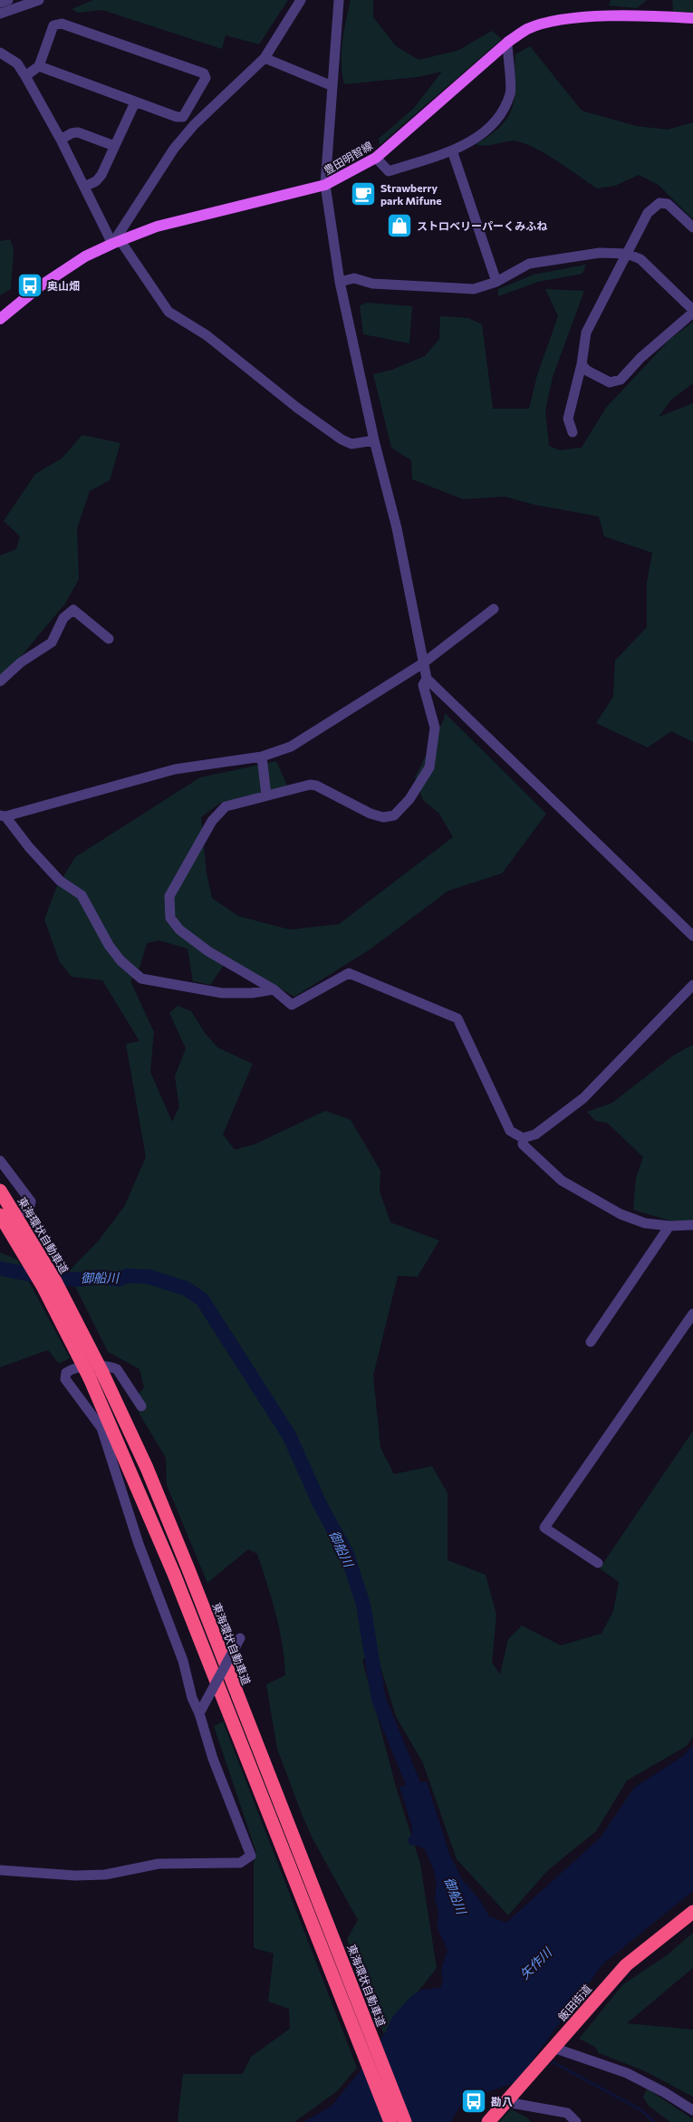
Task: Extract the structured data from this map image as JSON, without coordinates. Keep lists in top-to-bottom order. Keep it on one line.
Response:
{"streets":{"highway":["東海環状自動車道","飯田街道"],"main road":["豊田明智線"]},"water":["御船川","矢作川"],"places":{"cafe":["Strawberry park Mifune"],"shop":["ストロベリーパーくみふね"],"bus stop":["奥山畑","勘八"]}}
